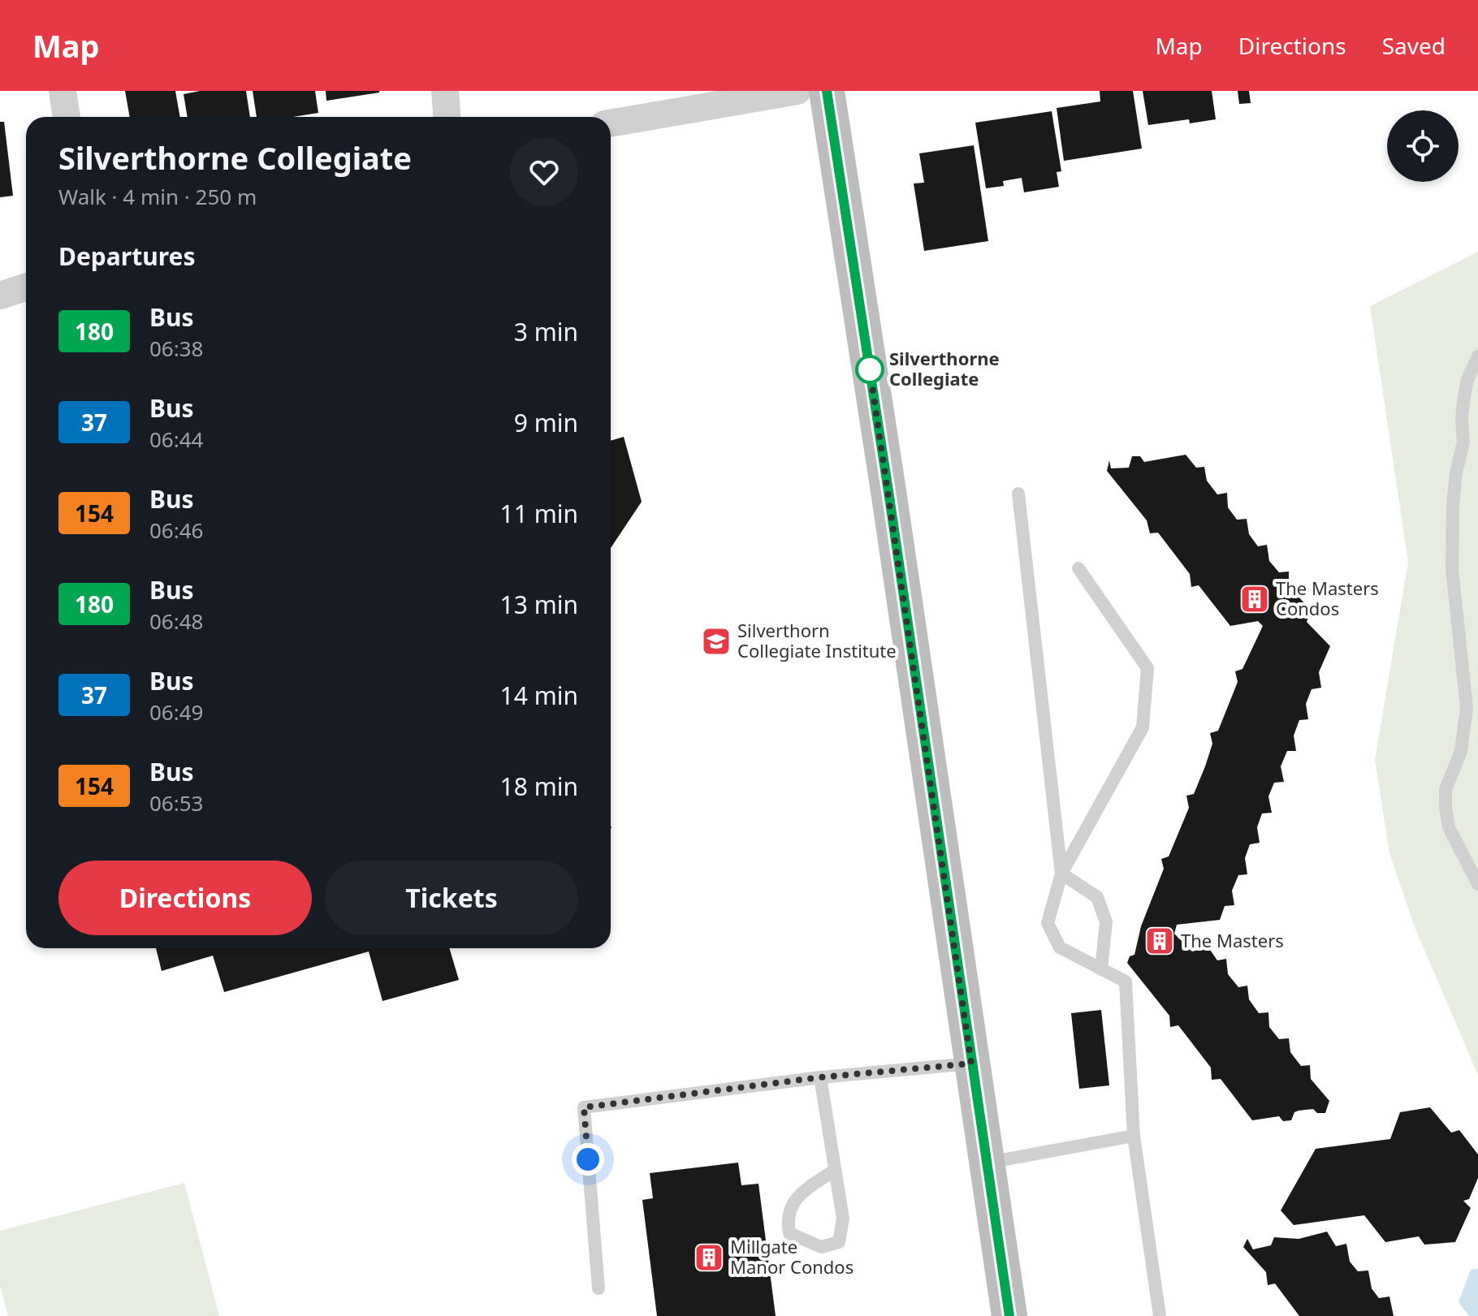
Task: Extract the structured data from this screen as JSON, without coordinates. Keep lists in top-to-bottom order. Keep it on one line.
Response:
{"places":{"other":["Silverthorne Collegiate"],"building":["The Masters Condos","The Masters","Millgate Manor Condos"],"school or university":["Silverthorn Collegiate Institute"]},"lines":["bus line 180"],"page":{"header":"Map","nav":["Map","Directions","Saved"],"heading":[["Silverthorne Collegiate","Walk · 4 min · 250 m"],"Departures"],"list":[{"mark":"180","name":"Bus","note":"06:38","value":"3 min"},{"mark":"37","name":"Bus","note":"06:44","value":"9 min"},{"mark":"154","name":"Bus","note":"06:46","value":"11 min"},{"mark":"180","name":"Bus","note":"06:48","value":"13 min"},{"mark":"37","name":"Bus","note":"06:49","value":"14 min"},{"mark":"154","name":"Bus","note":"06:53","value":"18 min"}],"buttons":["Directions","Tickets"]}}
